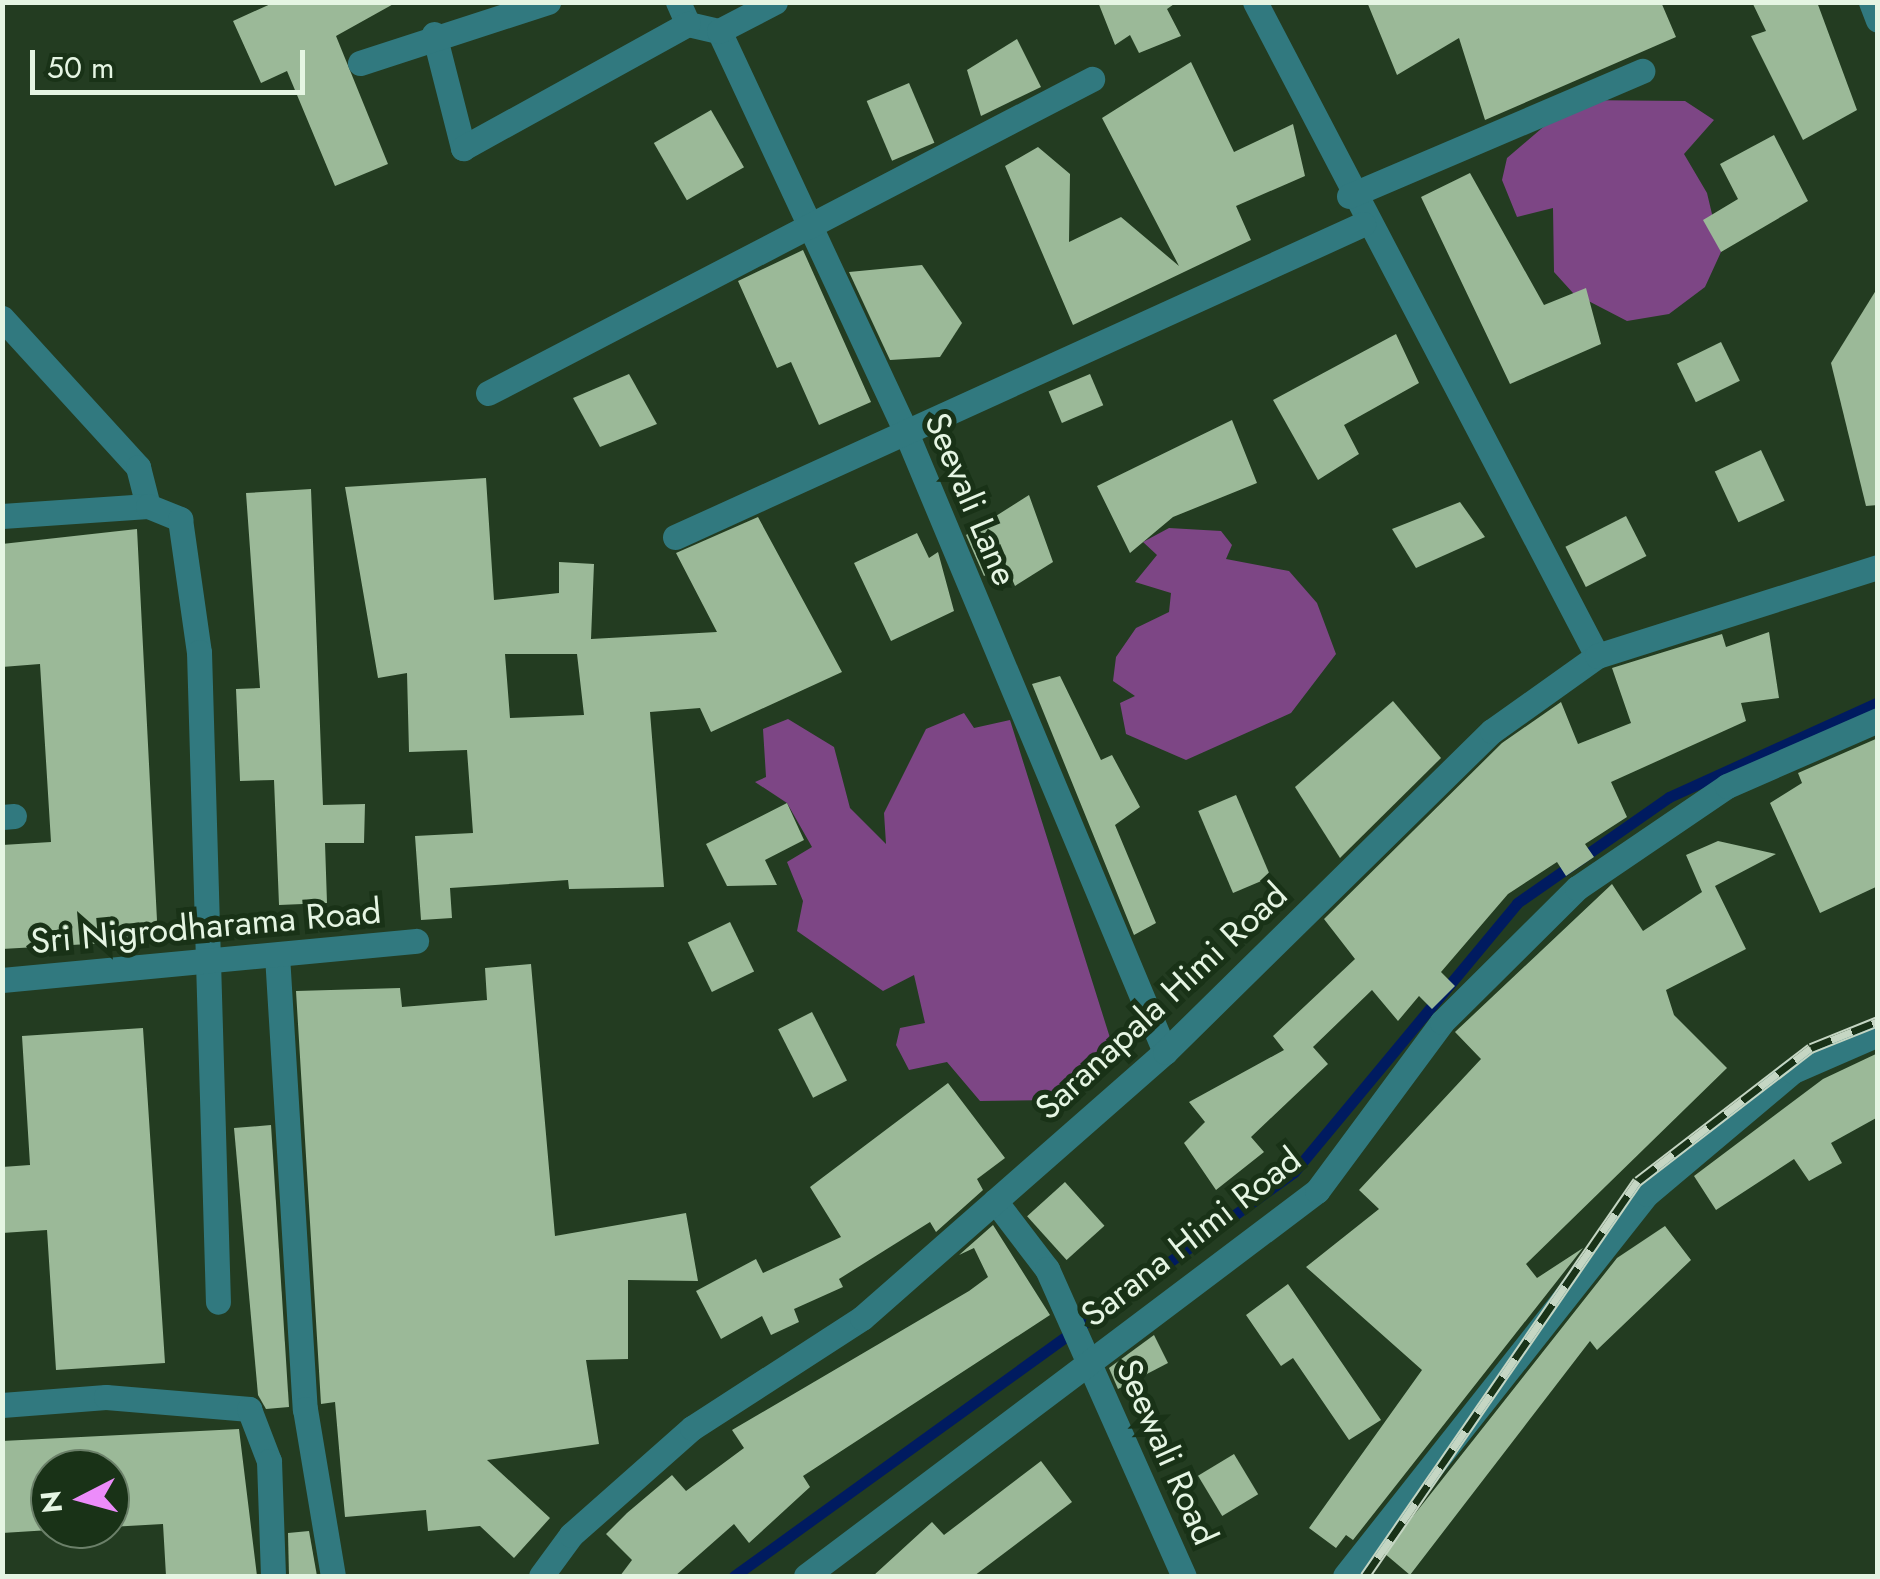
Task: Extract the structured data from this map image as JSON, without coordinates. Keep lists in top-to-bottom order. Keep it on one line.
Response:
{"streets":{"street":["Seevali Lane","Sri Nigrodharama Road","Saranapala Himi Road","Sarana Himi Road","Seewali Road"]},"crossings":[["Seevali Lane","Saranapala Himi Road"],["Saranapala Himi Road","Seewali Road"],["Sarana Himi Road","Seewali Road"]],"scale_bar":"50 m","north":"left"}
